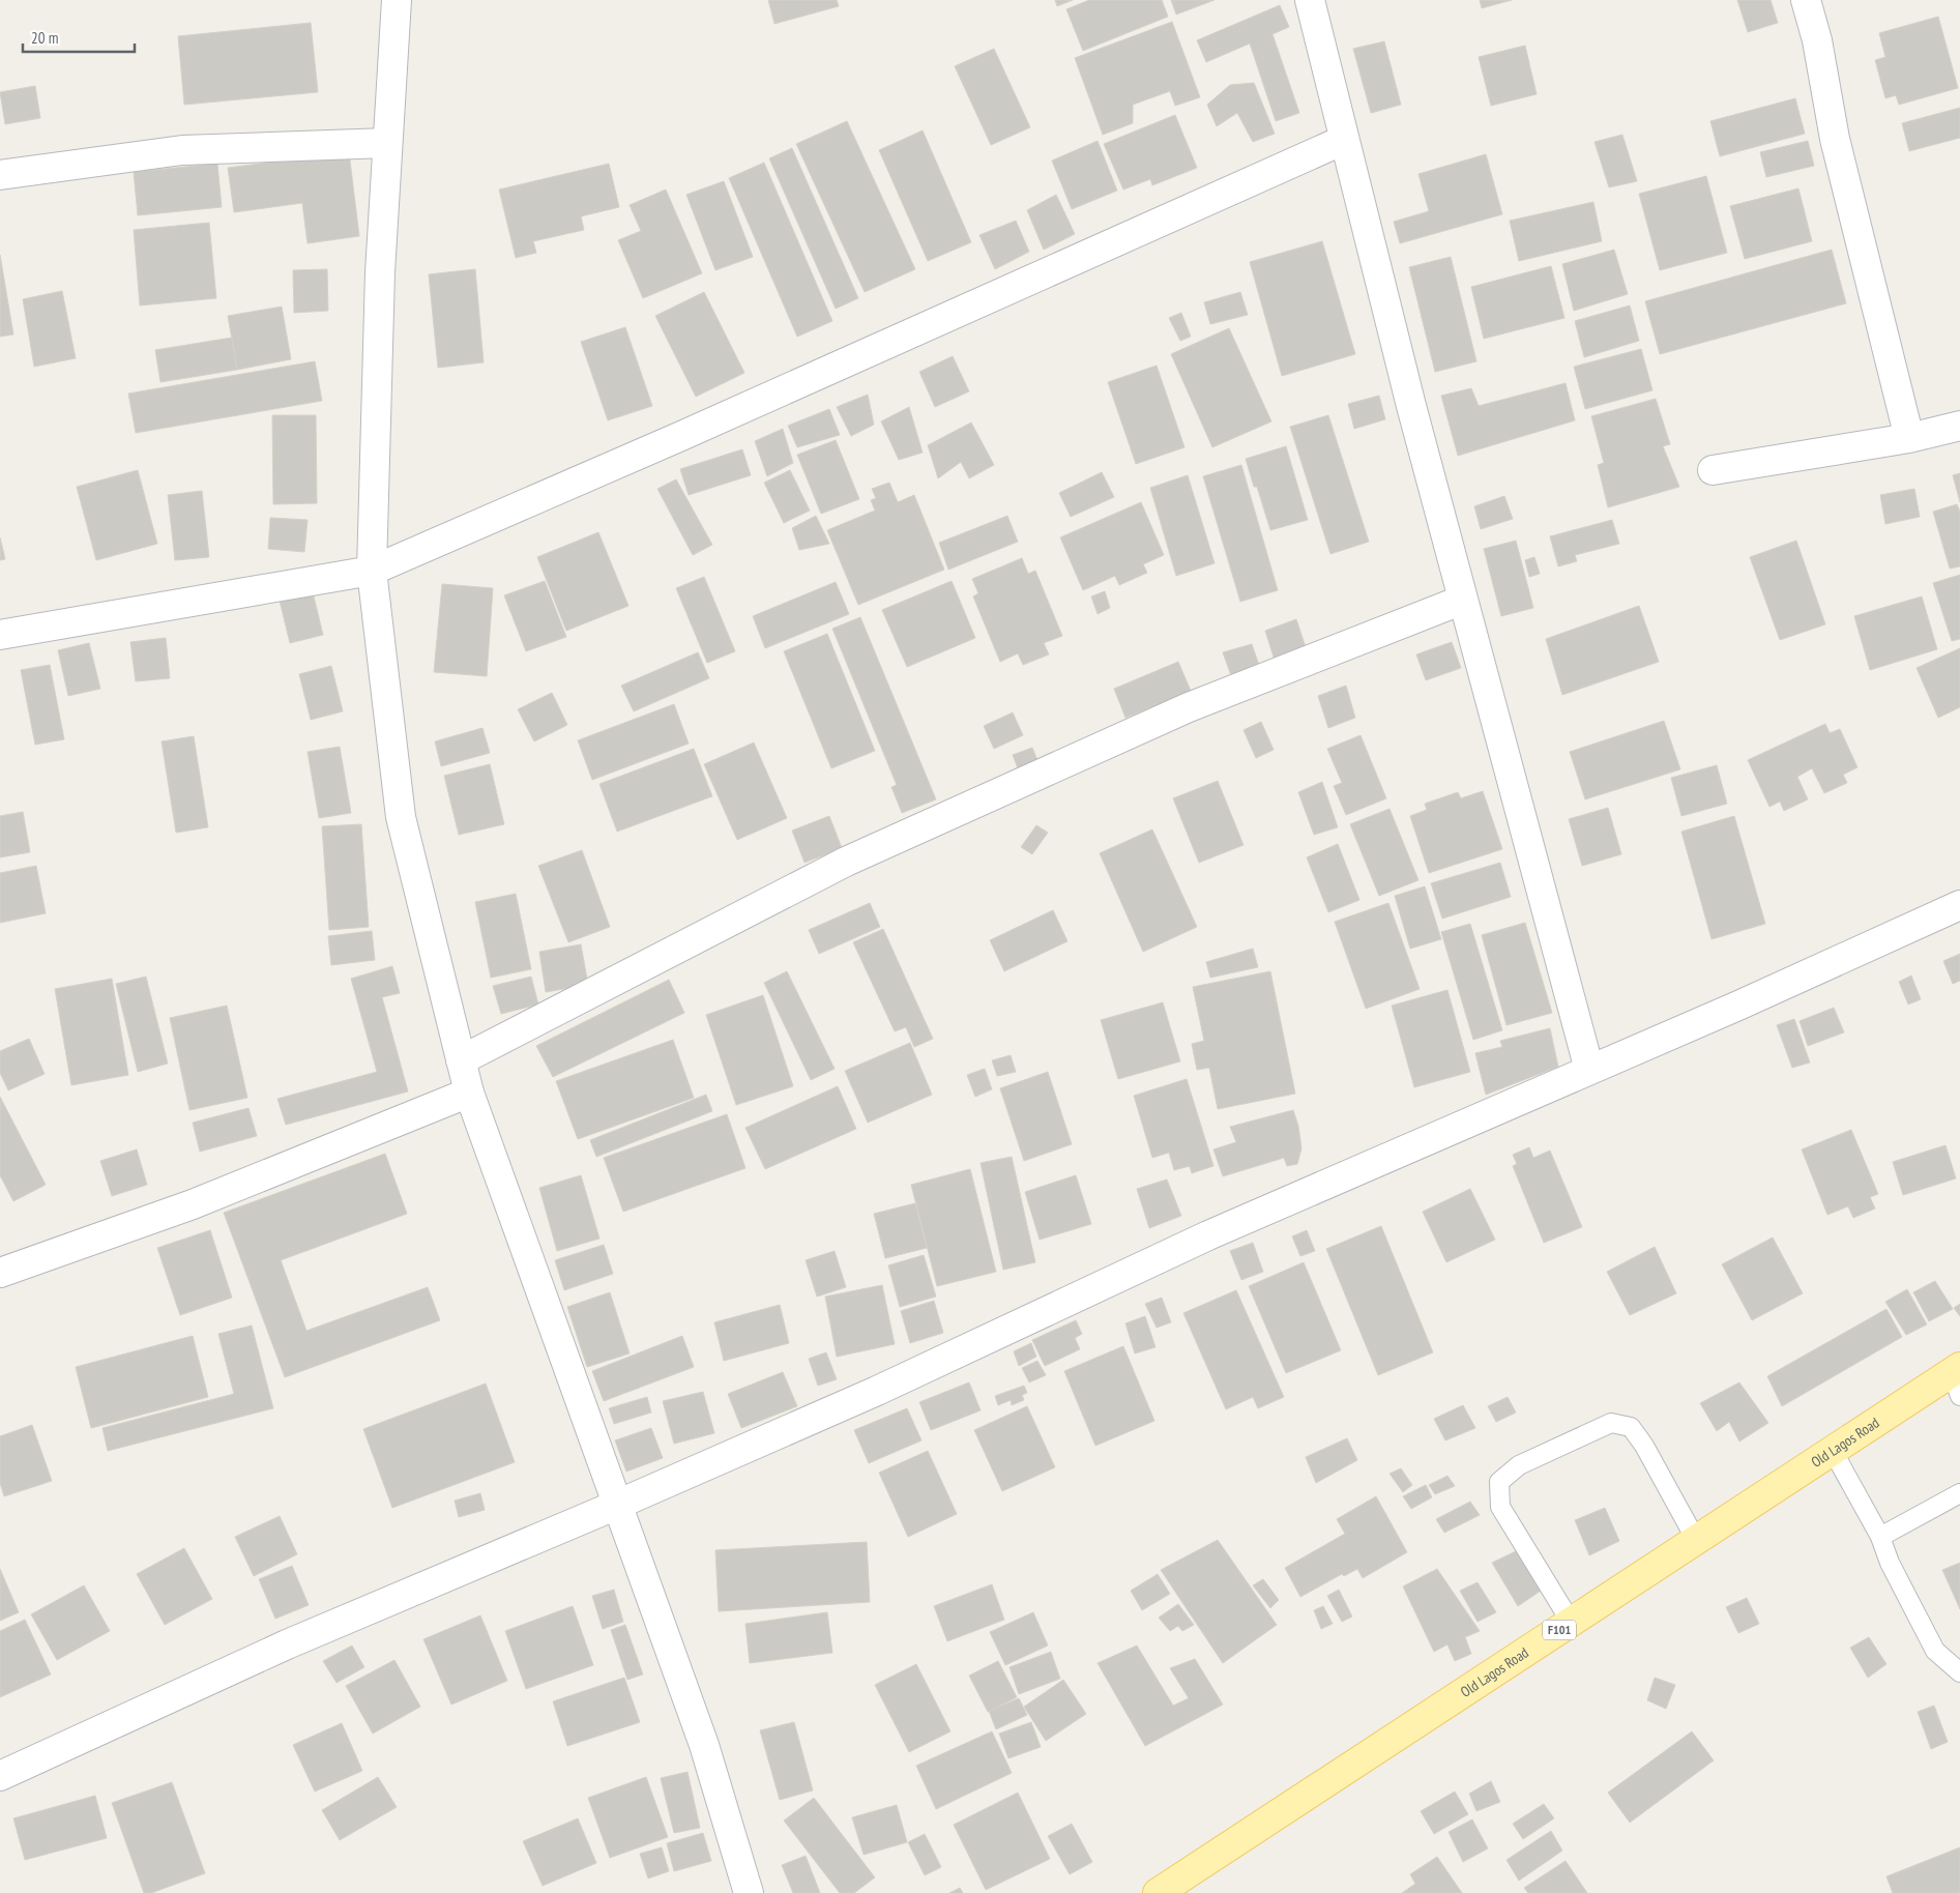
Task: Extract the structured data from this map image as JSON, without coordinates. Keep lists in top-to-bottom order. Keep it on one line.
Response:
{"streets":{"main road":["Old Lagos Road","F101"]},"scale_bar":"20 m"}
